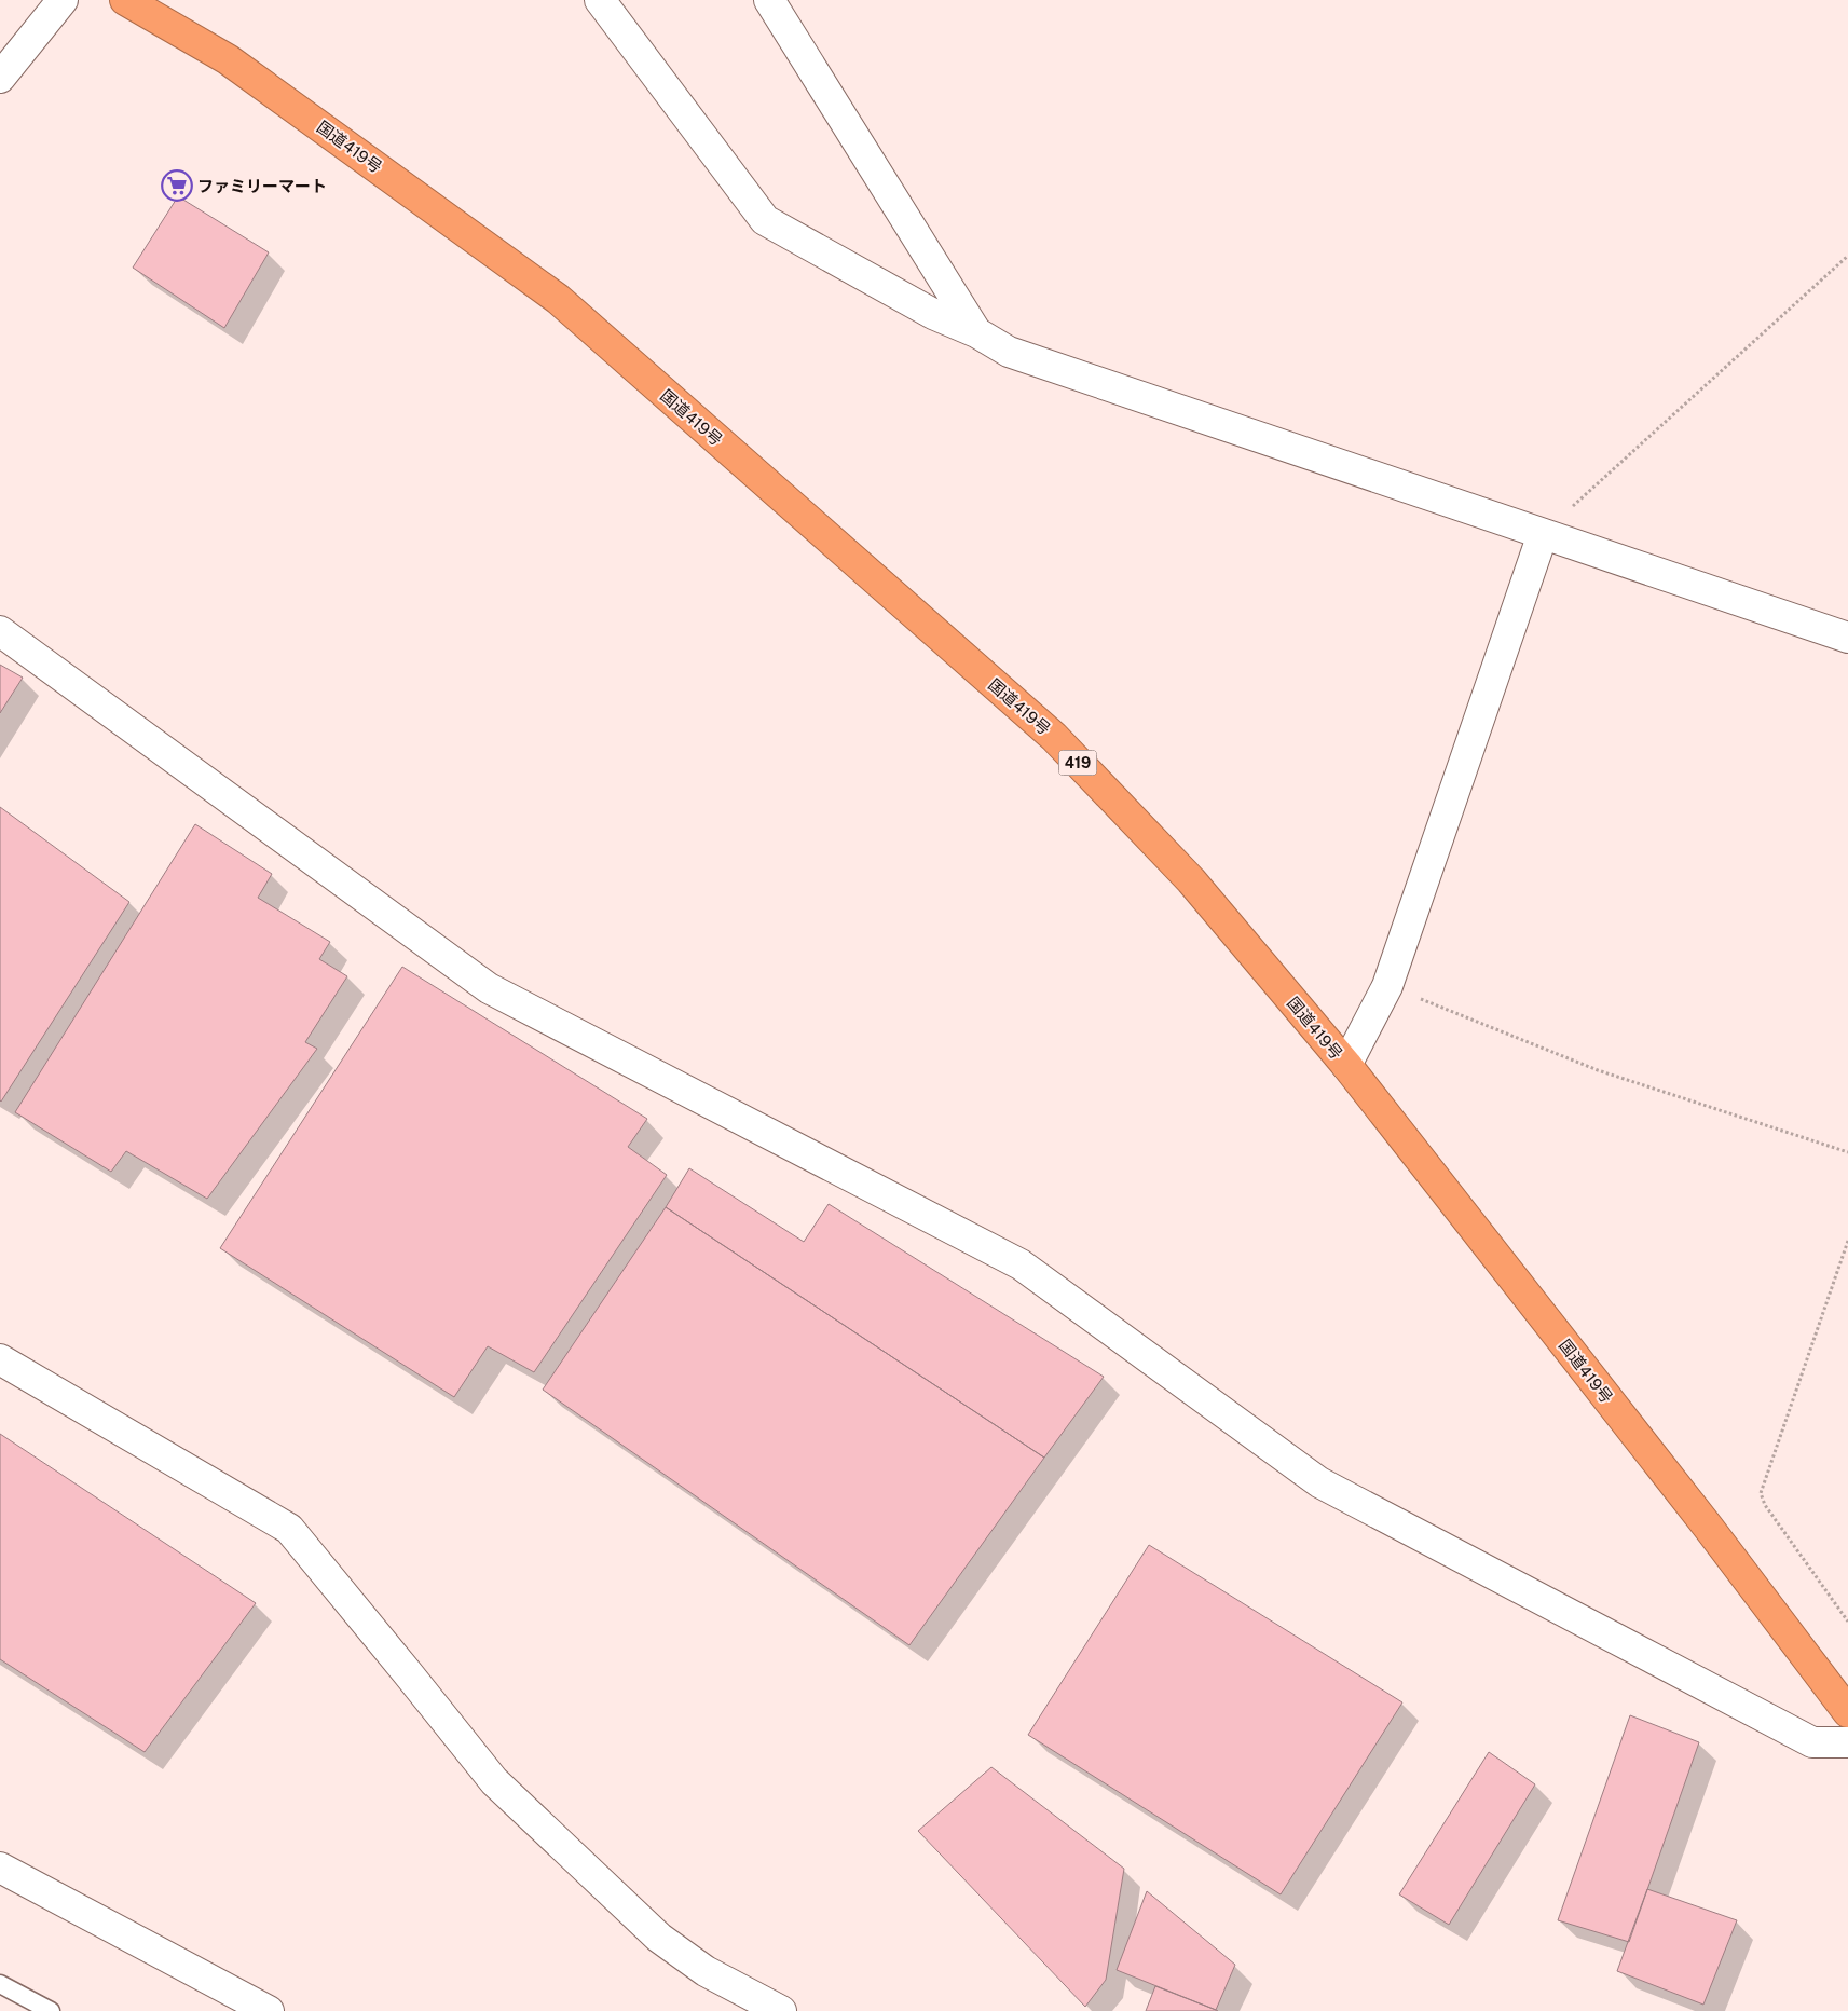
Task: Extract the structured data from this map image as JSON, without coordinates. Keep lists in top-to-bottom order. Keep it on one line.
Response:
{"streets":{"highway":["国道419号","419"]},"places":{"supermarket":["ファミリーマート"]}}
